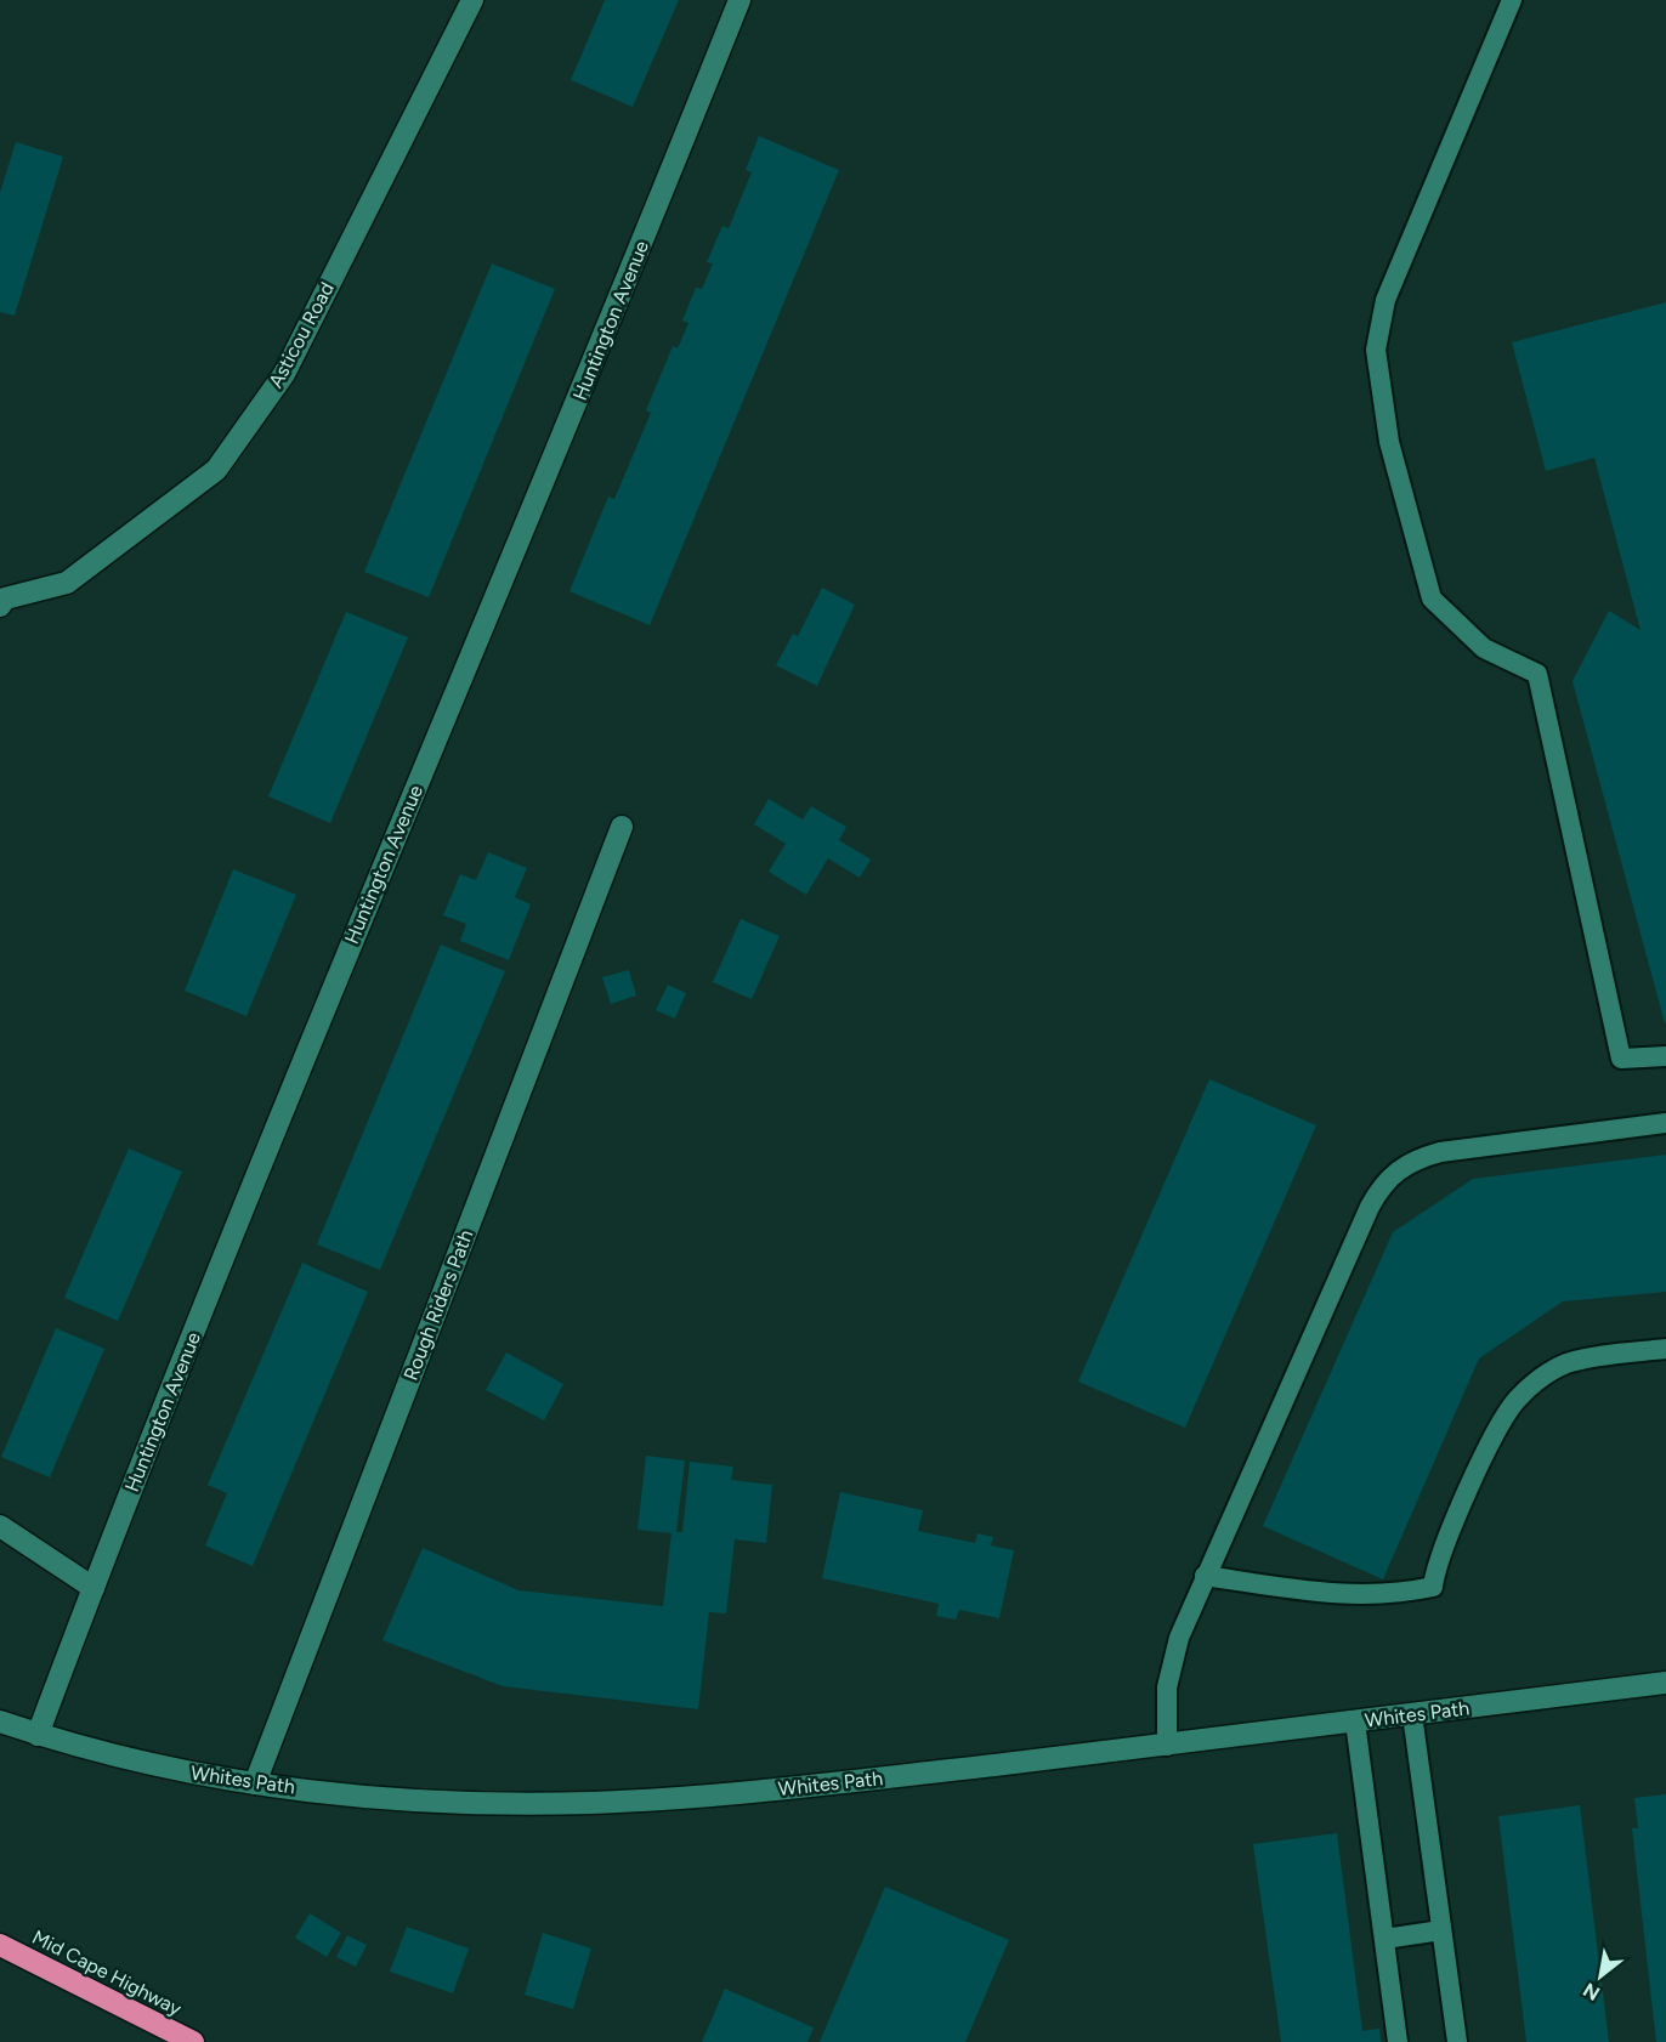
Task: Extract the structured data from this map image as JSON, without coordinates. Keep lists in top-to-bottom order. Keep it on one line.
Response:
{"streets":{"highway":["Mid Cape Highway"],"street":["Huntington Avenue","Asticou Road","Rough Riders Path","Whites Path"]},"crossings":[["Huntington Avenue","Whites Path"],["Rough Riders Path","Whites Path"]],"north":"bottom left"}
